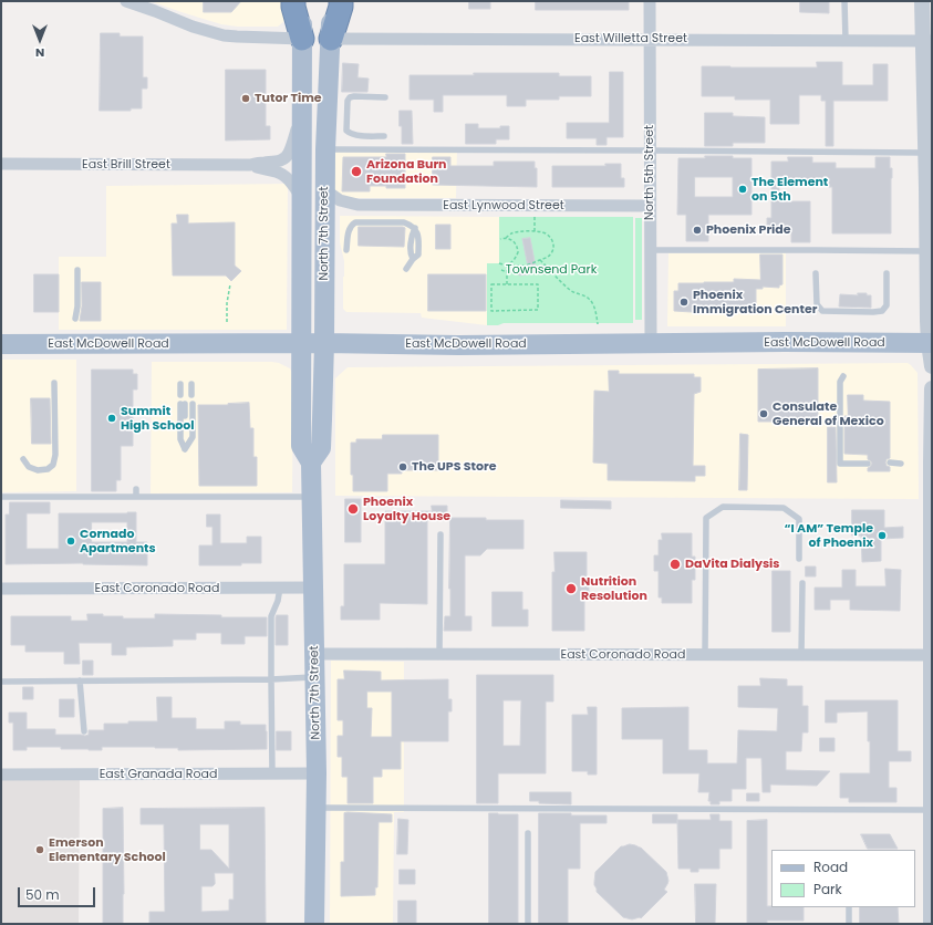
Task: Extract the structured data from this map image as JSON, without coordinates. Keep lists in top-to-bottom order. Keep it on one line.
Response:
{"streets":{"main road":["North 7th Street","East McDowell Road"],"street":["East Willetta Street","East Brill Street","North 5th Street","East Lynwood Street","East Coronado Road","East Granada Road"]},"crossings":[["East Willetta Street","North 5th Street"],["East Willetta Street","North 7th Street"],["East Brill Street","North 7th Street"],["North 5th Street","East Lynwood Street"],["North 5th Street","East McDowell Road"],["East Lynwood Street","North 7th Street"],["North 7th Street","East McDowell Road"],["North 7th Street","East Coronado Road"],["North 7th Street","East Granada Road"]],"parks":["Townsend Park"],"places":["Tutor Time","Arizona Burn Foundation","The Element on 5th","Phoenix Pride","Phoenix Immigration Center","Consulate General of Mexico","Summit High School","The UPS Store","Phoenix Loyalty House","“I AM” Temple of Phoenix","Cornado Apartments","DaVita Dialysis","Nutrition Resolution","Emerson Elementary School"],"legend":["Road","Park"],"scale_bar":"50 m","north":"bottom"}
